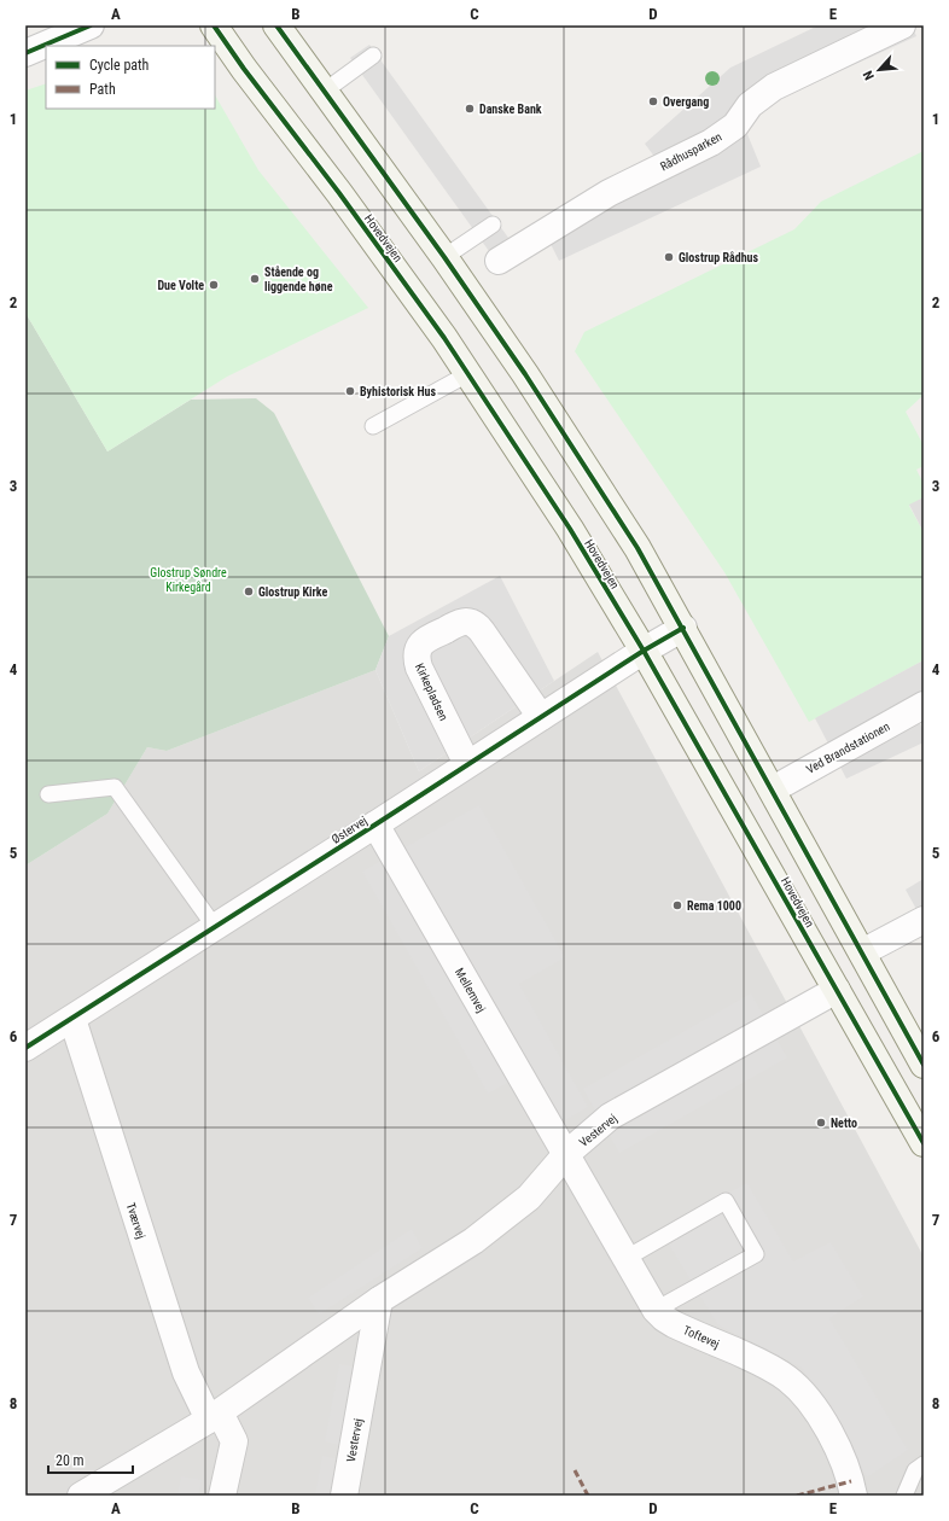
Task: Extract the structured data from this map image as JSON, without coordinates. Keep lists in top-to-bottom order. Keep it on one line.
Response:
{"streets":{"main road":["Hovedvejen"],"street":["Rådhusparken","Kirkepladsen","Ved Brandstationen","Østervej","Mellemvej","Vestervej","Tværvej","Toftevej"]},"crossings":[["Hovedvejen","Østervej"],["Hovedvejen","Vestervej"],["Kirkepladsen","Østervej"],["Østervej","Mellemvej"],["Østervej","Tværvej"],["Mellemvej","Vestervej"],["Mellemvej","Toftevej"],["Vestervej","Tværvej"],["Vestervej","Toftevej"]],"parks":["Glostrup Søndre Kirkegård"],"places":["Overgang","Danske Bank","Glostrup Rådhus","Stående og liggende høne","Due Volte","Byhistorisk Hus","Glostrup Kirke","Rema 1000","Netto"],"legend":["Cycle path","Path"],"scale_bar":"20 m","north":"bottom left","grid":{"columns":["A","B","C","D","E"],"rows":["1","2","3","4","5","6","7","8"]}}
